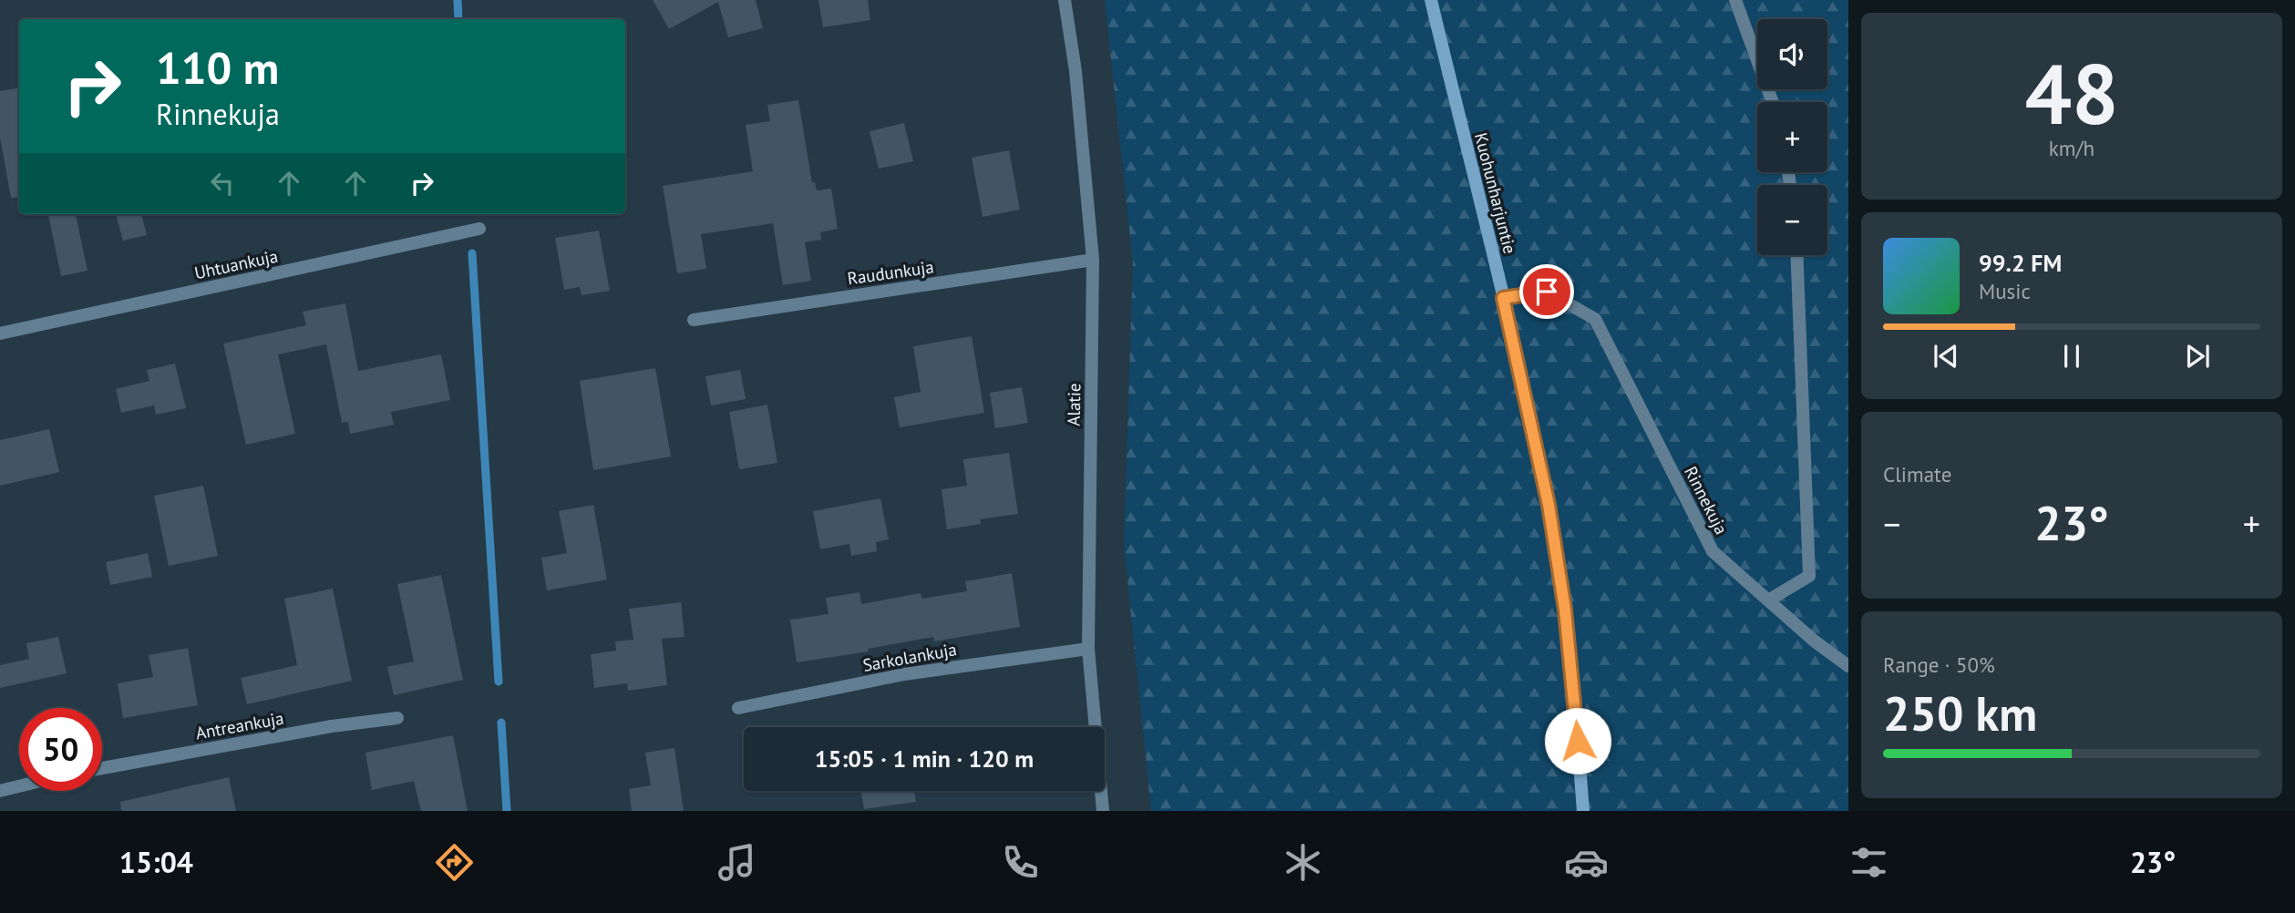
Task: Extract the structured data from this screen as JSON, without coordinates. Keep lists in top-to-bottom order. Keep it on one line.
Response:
{"streets":{"main road":["Kuohunharjuntie"],"street":["Uhtuankuja","Raudunkuja","Alatie","Rinnekuja","Sarkolankuja","Antreankuja"]},"crossings":[["Kuohunharjuntie","Rinnekuja"],["Raudunkuja","Alatie"],["Alatie","Sarkolankuja"]],"page":{"tile":[["48","km/h"],"Climate",["Range · 50%","250 km"]],"map_buttons":["+","−"],"turn":["110 m","Rinnekuja"],"song":["99.2 FM","Music"],"heat":["−","23°","+"],"limit":"50","trip":"15:05 · 1 min · 120 m","tabs":["15:04","23°"]}}
